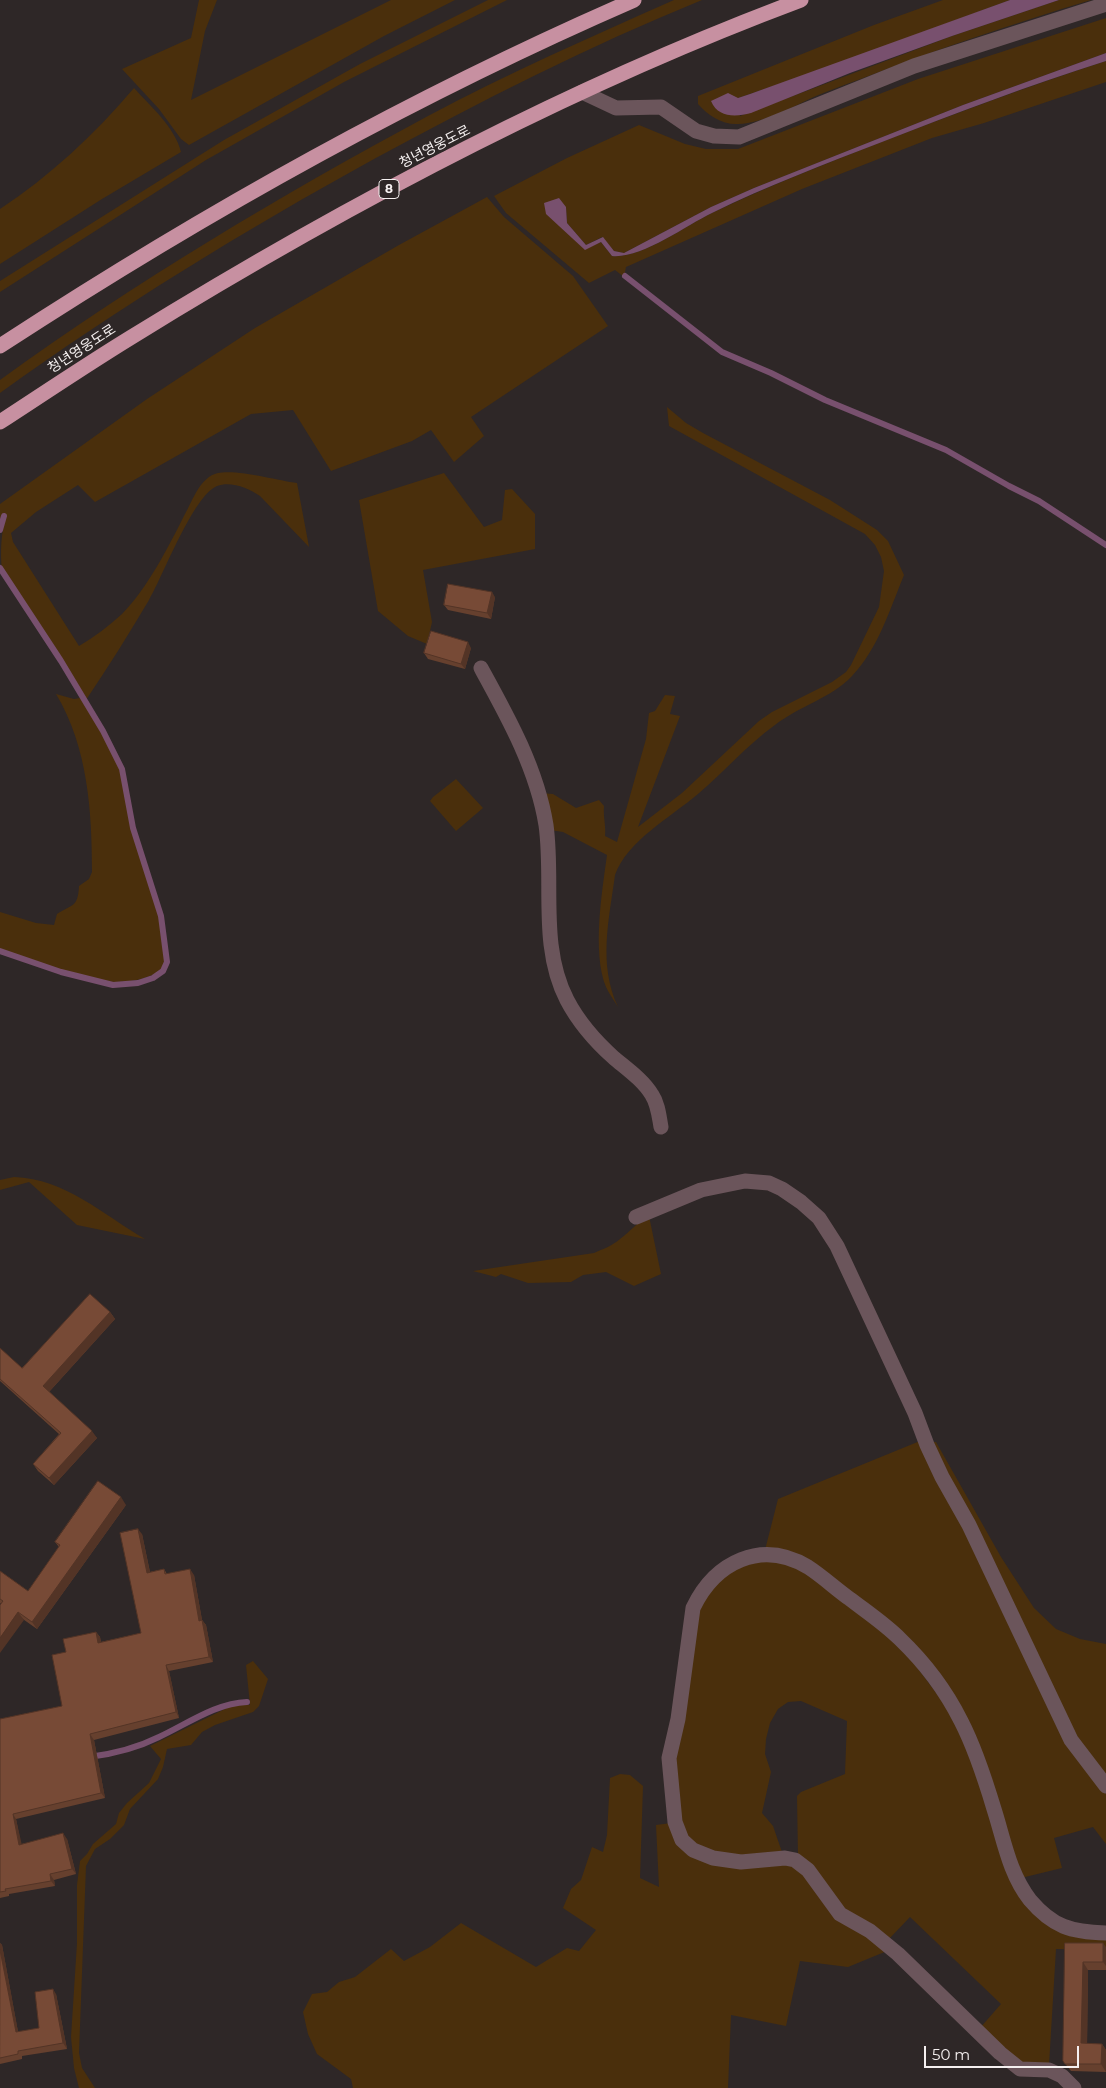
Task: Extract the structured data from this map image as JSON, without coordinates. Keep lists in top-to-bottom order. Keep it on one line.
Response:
{"streets":{"highway":["청년영웅도로","8"]},"scale_bar":"50 m"}
